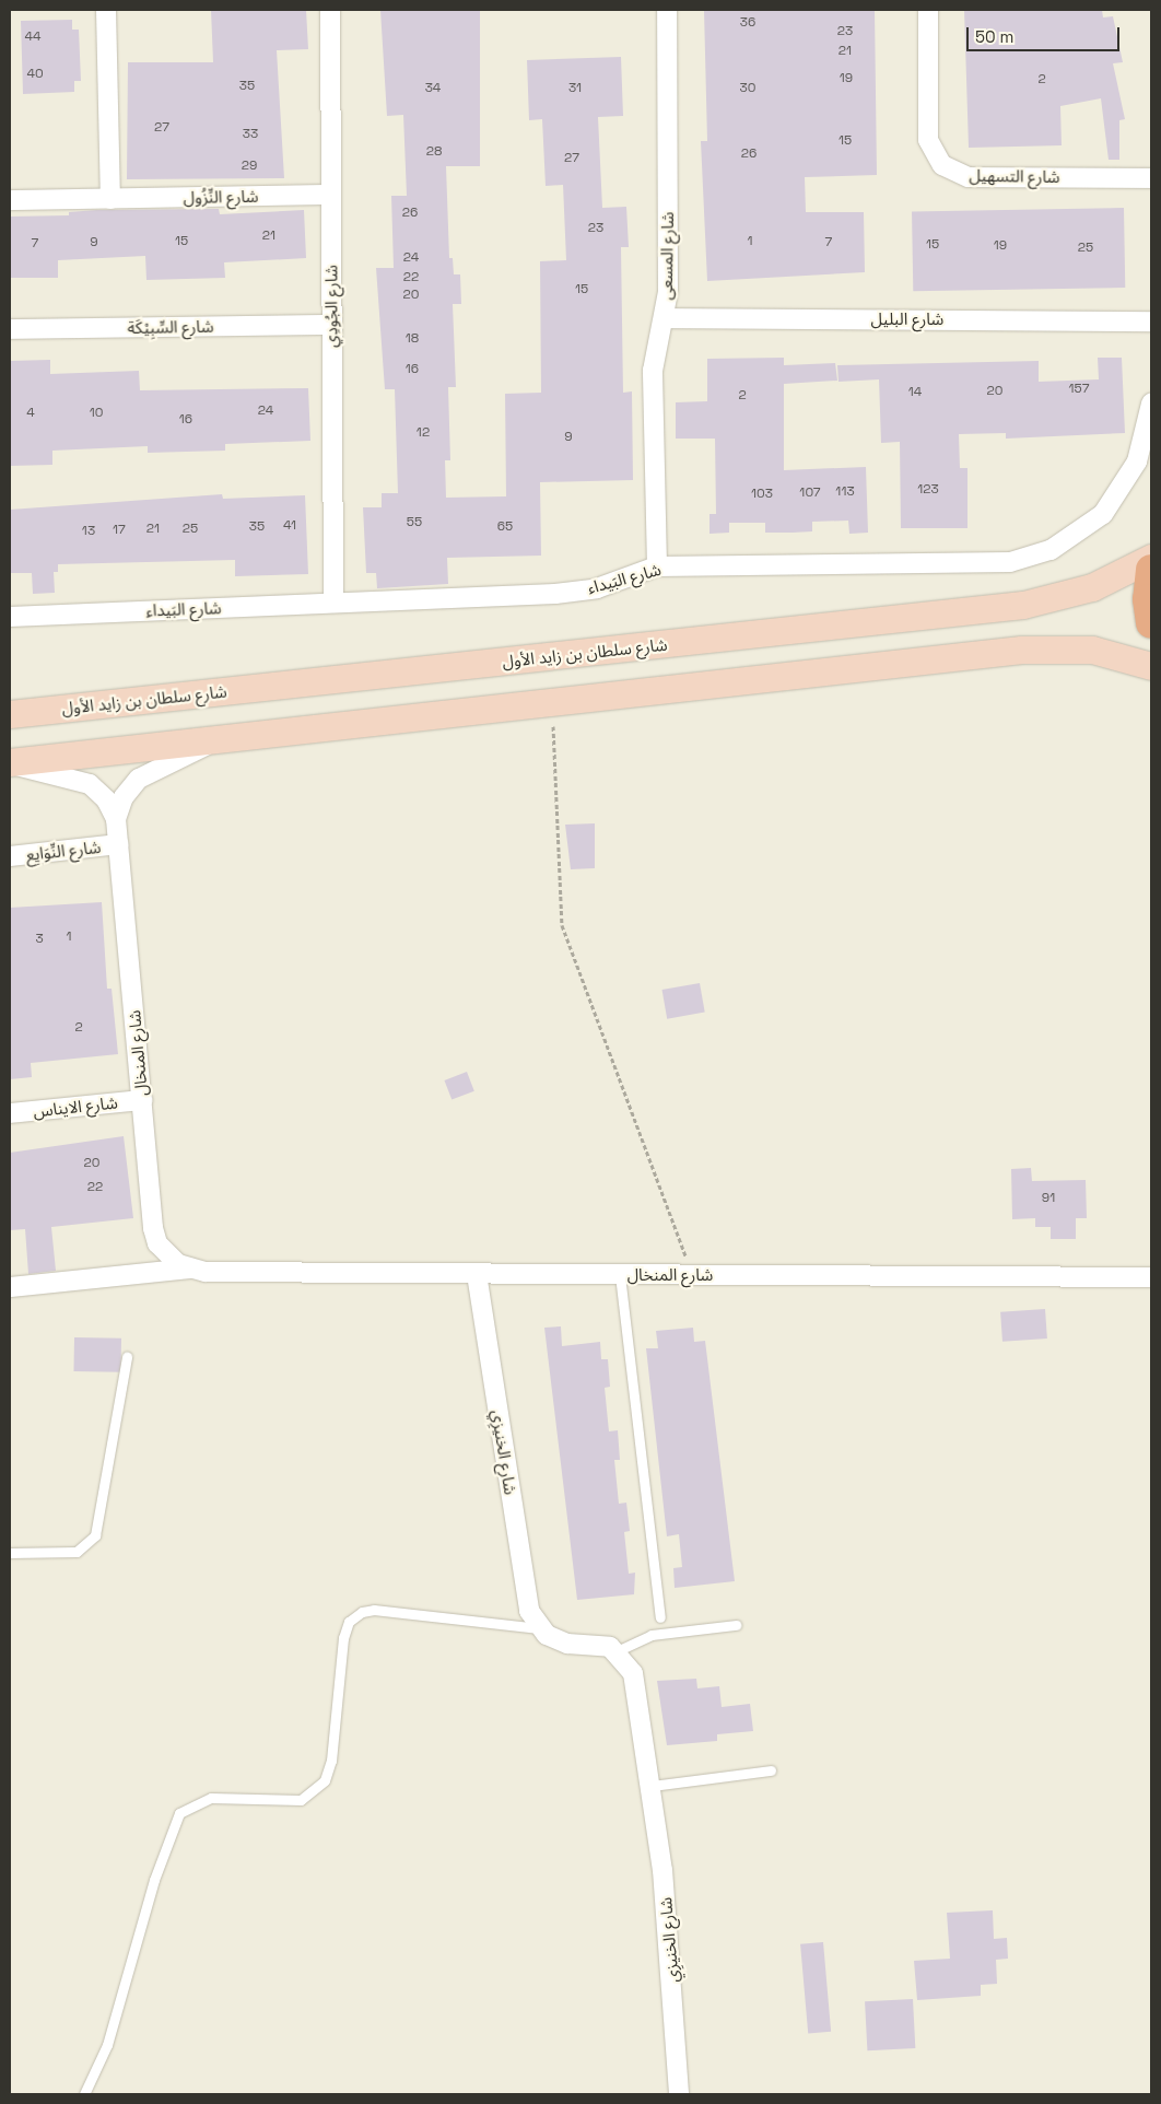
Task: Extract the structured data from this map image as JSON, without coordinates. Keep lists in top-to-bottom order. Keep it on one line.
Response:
{"streets":{"main road":["شارع سلطان بن زايد الأول"],"street":["شارع التسهيل","شارع النِّزُول","شارع المسعى","شارع الجُودِي","شارع البليل","شارع السِّبِيْكَة","شارع البَيداء","شارع النِّوَايِع","شارع المنخال","شارع الايناس","شارع الخنيزِي"]},"crossings":[["شارع النِّزُول","شارع الجُودِي"],["شارع المسعى","شارع البليل"],["شارع المسعى","شارع البَيداء"],["شارع الجُودِي","شارع السِّبِيْكَة"],["شارع الجُودِي","شارع البَيداء"],["شارع النِّوَايِع","شارع المنخال"],["شارع المنخال","شارع الايناس"],["شارع المنخال","شارع الخنيزِي"]],"house_numbers":["36","23","44","21","40","19","2","35","34","31","30","27","33","15","28","26","27","29","26","23","21","15","1","9","7","7","15","19","25","24","22","15","20","18","16","157","20","14","2","24","4","10","16","12","9","123","113","107","103","55","41","35","65","21","25","17","13","1","3","2","20","22","91"],"scale_bar":"50 m"}
